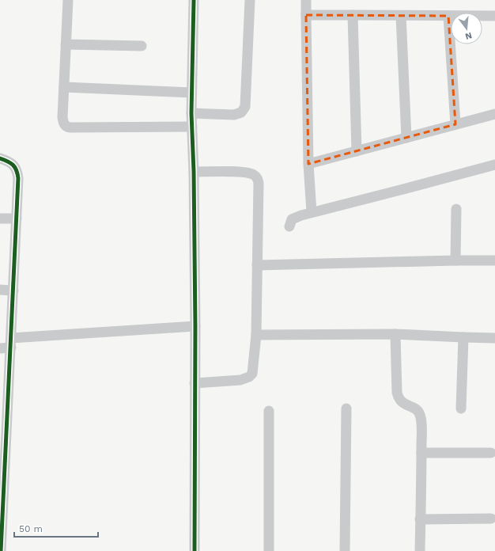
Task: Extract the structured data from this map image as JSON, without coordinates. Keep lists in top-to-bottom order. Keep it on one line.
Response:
{"scale_bar":"50 m","north":"bottom"}
